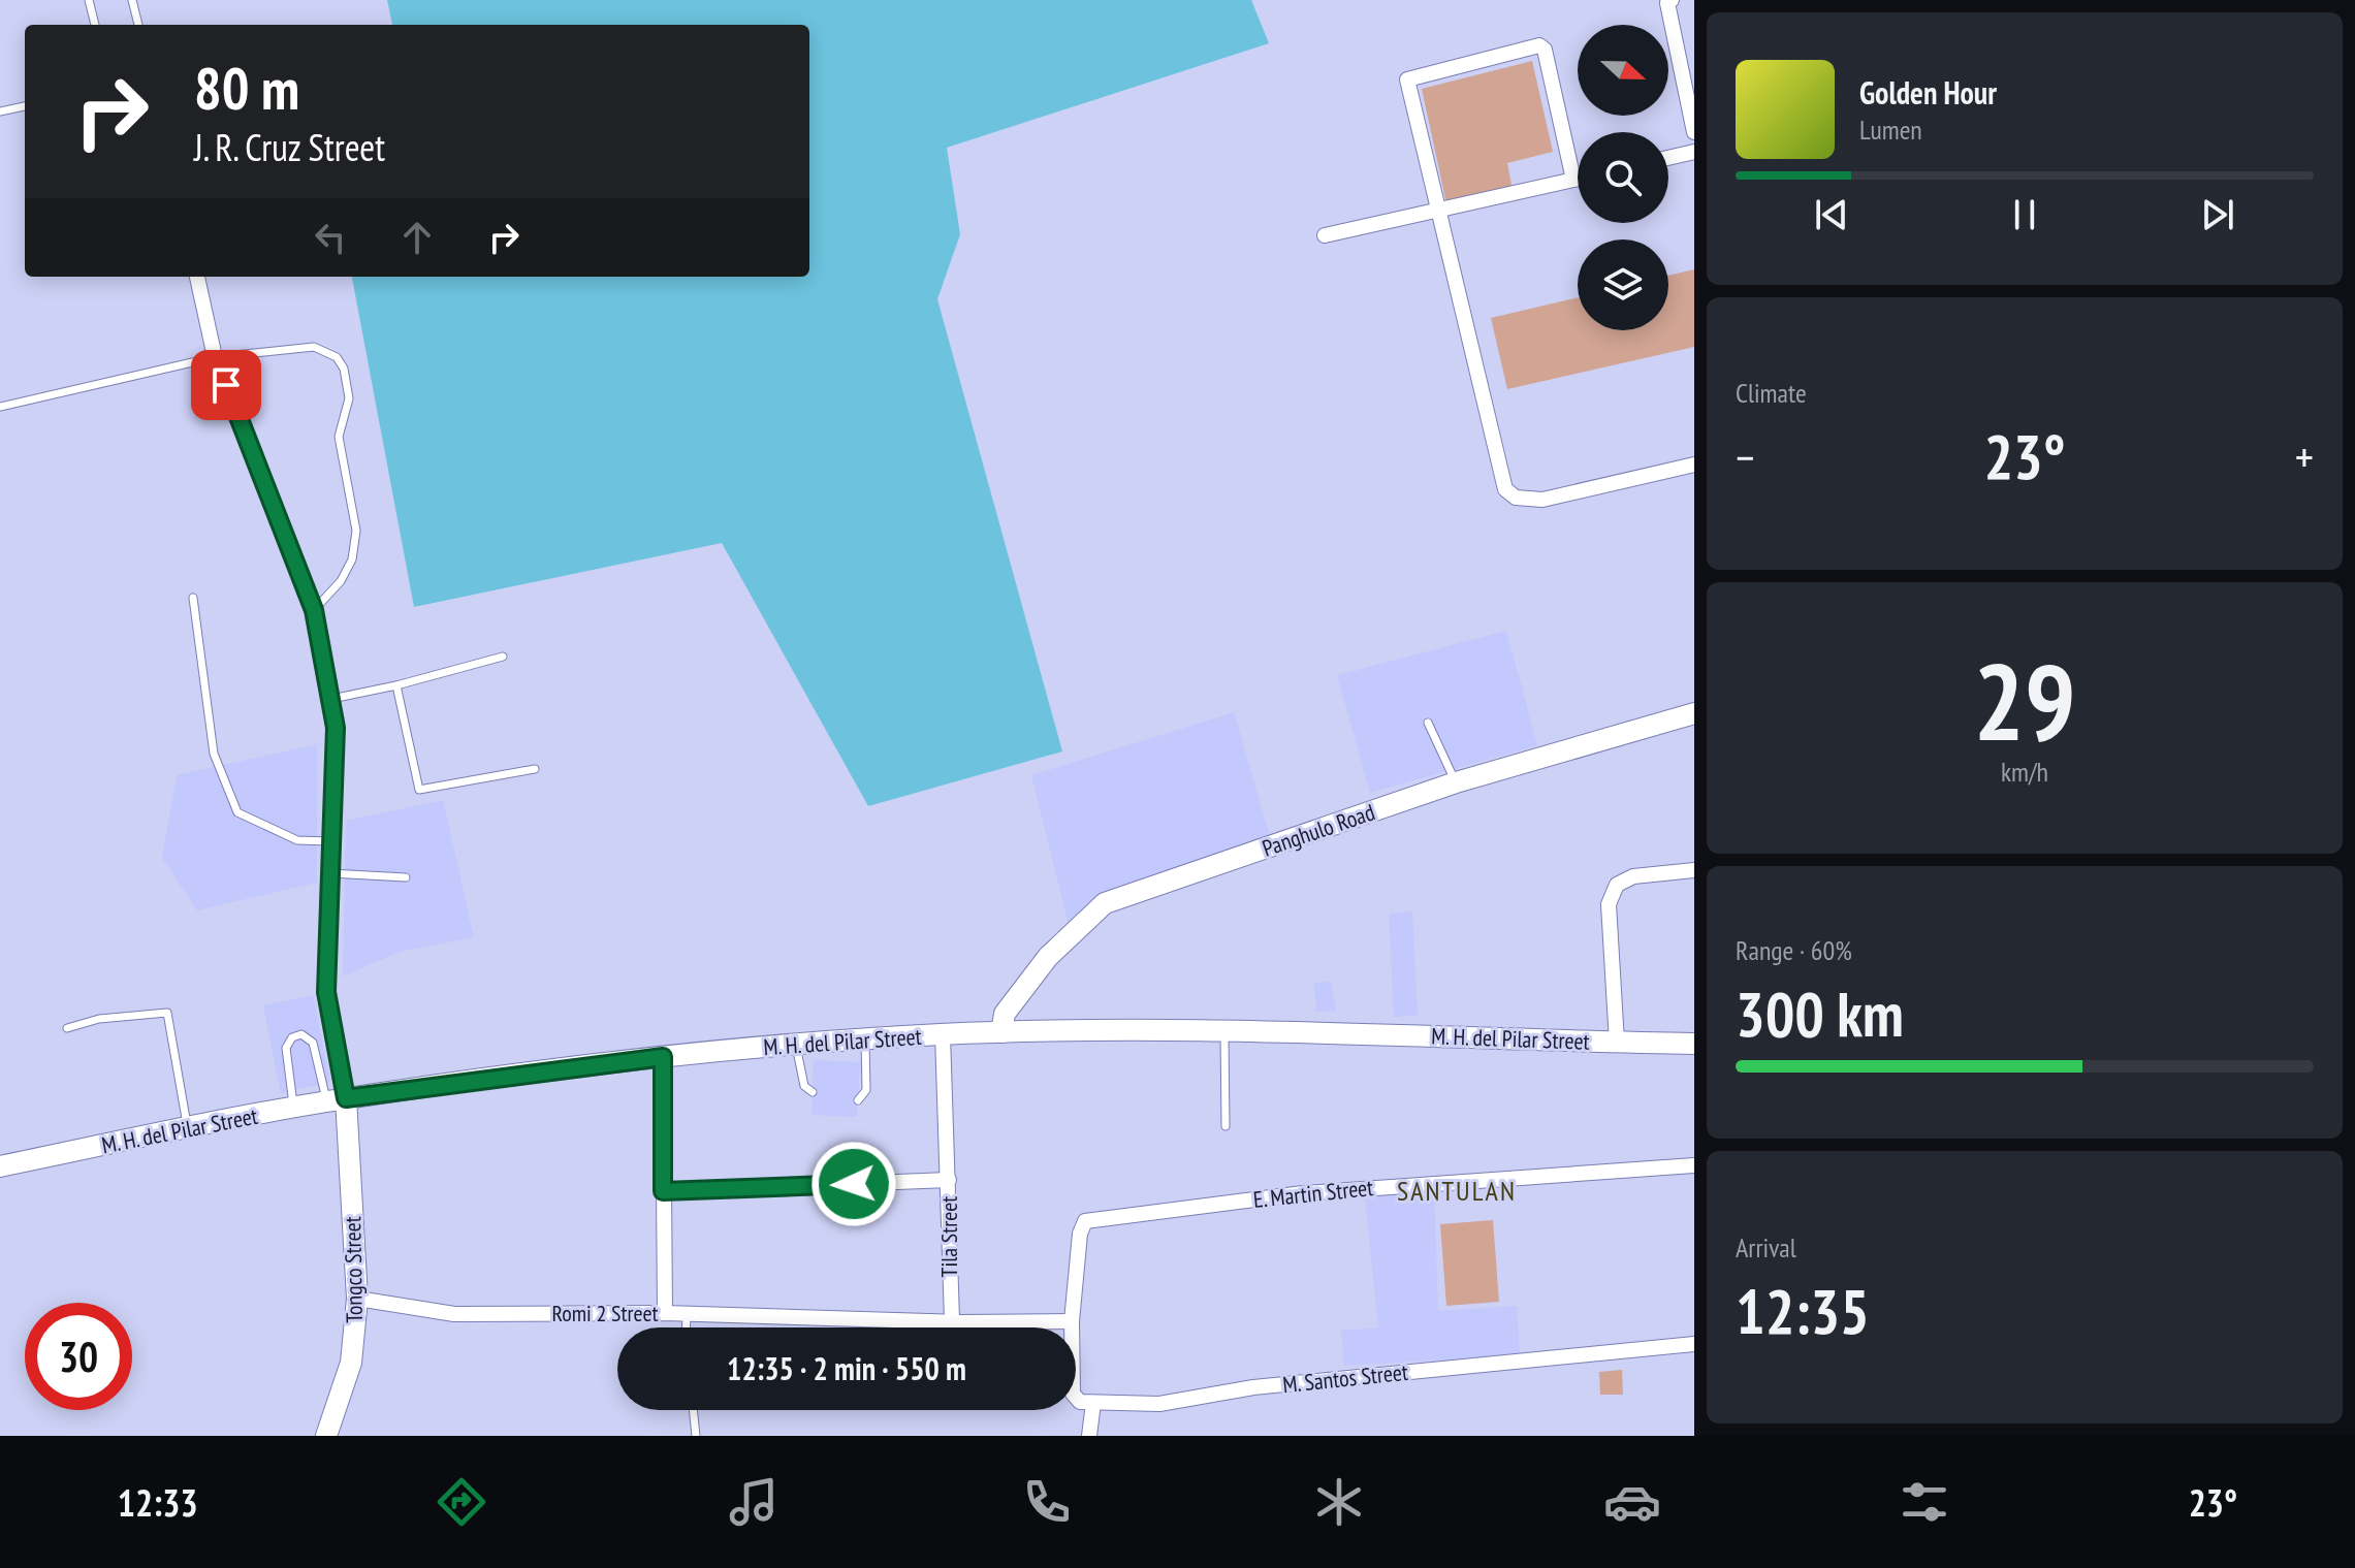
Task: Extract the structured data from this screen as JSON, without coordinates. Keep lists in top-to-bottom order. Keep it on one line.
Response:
{"streets":{"main road":["Panghulo Road","M. H. del Pilar Street","Tongco Street"],"street":["E. Martin Street","Tila Street","Romi 2 Street","M. Santos Street"]},"crossings":[["Panghulo Road","M. H. del Pilar Street"],["M. H. del Pilar Street","Tila Street"],["M. H. del Pilar Street","Tongco Street"],["Tila Street","Romi 2 Street"],["Tongco Street","Romi 2 Street"]],"districts":["SANTULAN"],"north":"right","page":{"turn":["80 m","J. R. Cruz Street"],"song":["Golden Hour","Lumen"],"tile":["Climate",["29","km/h"],["Range · 60%","300 km"],["Arrival","12:35"]],"heat":["−","23°","+"],"limit":"30","trip":"12:35 · 2 min · 550 m","tabs":["12:33","23°"]}}
